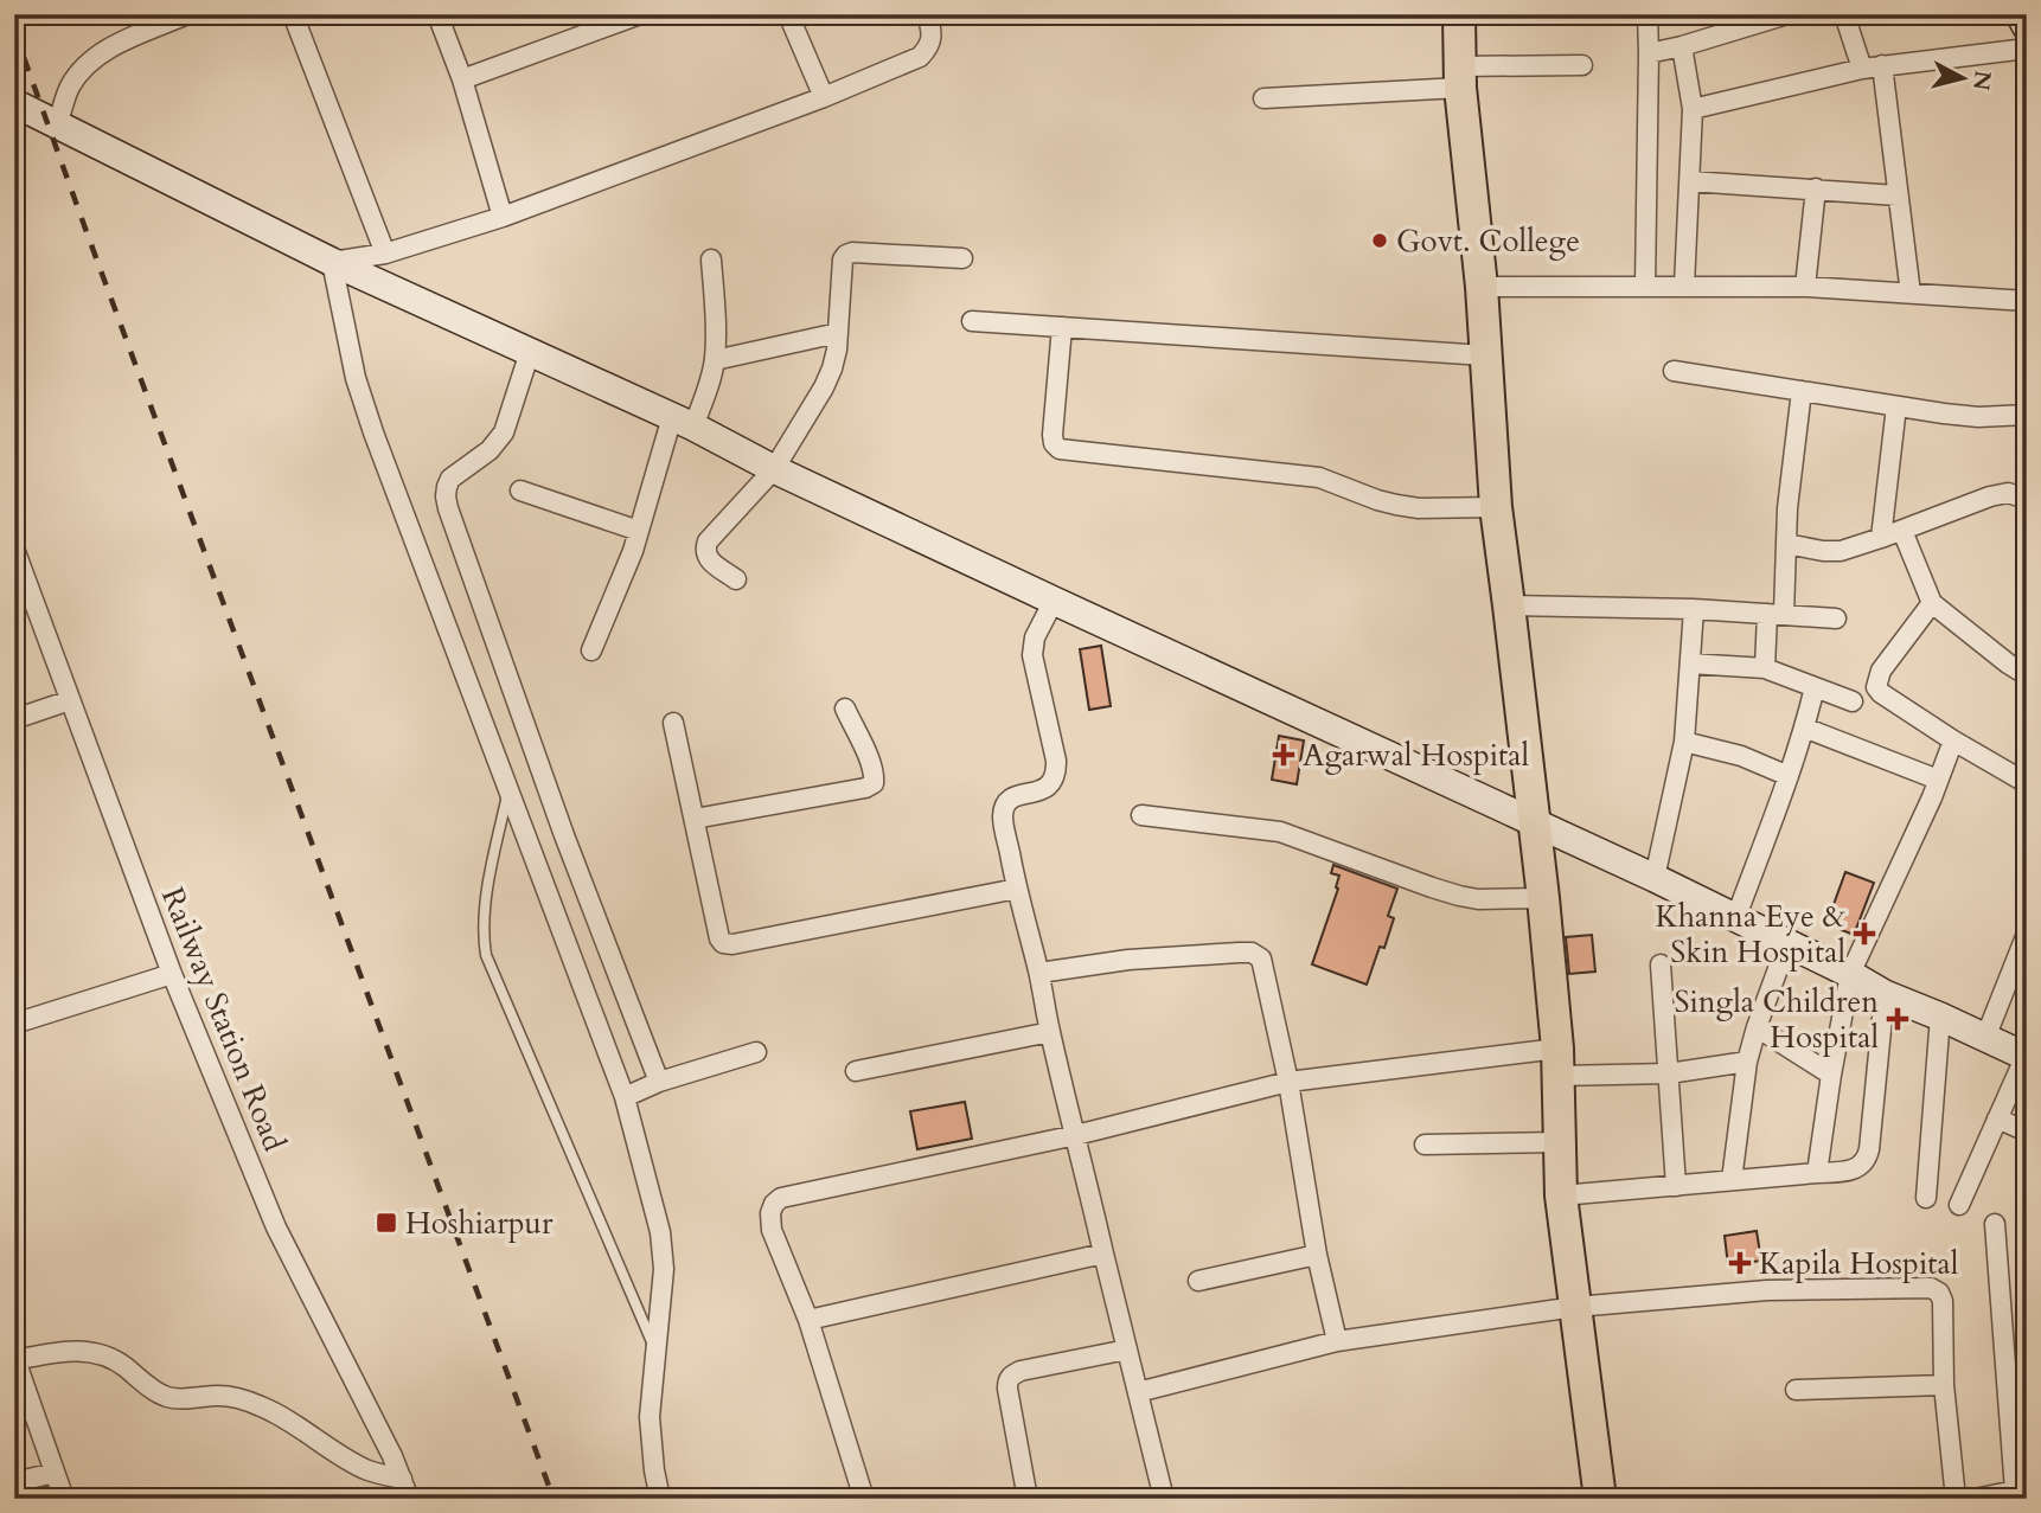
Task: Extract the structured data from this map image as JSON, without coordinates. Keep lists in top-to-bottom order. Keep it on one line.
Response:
{"streets":{"street":["Railway Station Road"]},"places":{"other":["Govt. College"],"health":["Agarwal Hospital","Khanna Eye & Skin Hospital","Singla Children Hospital","Kapila Hospital"],"transit":["Hoshiarpur"]},"north":"right"}
